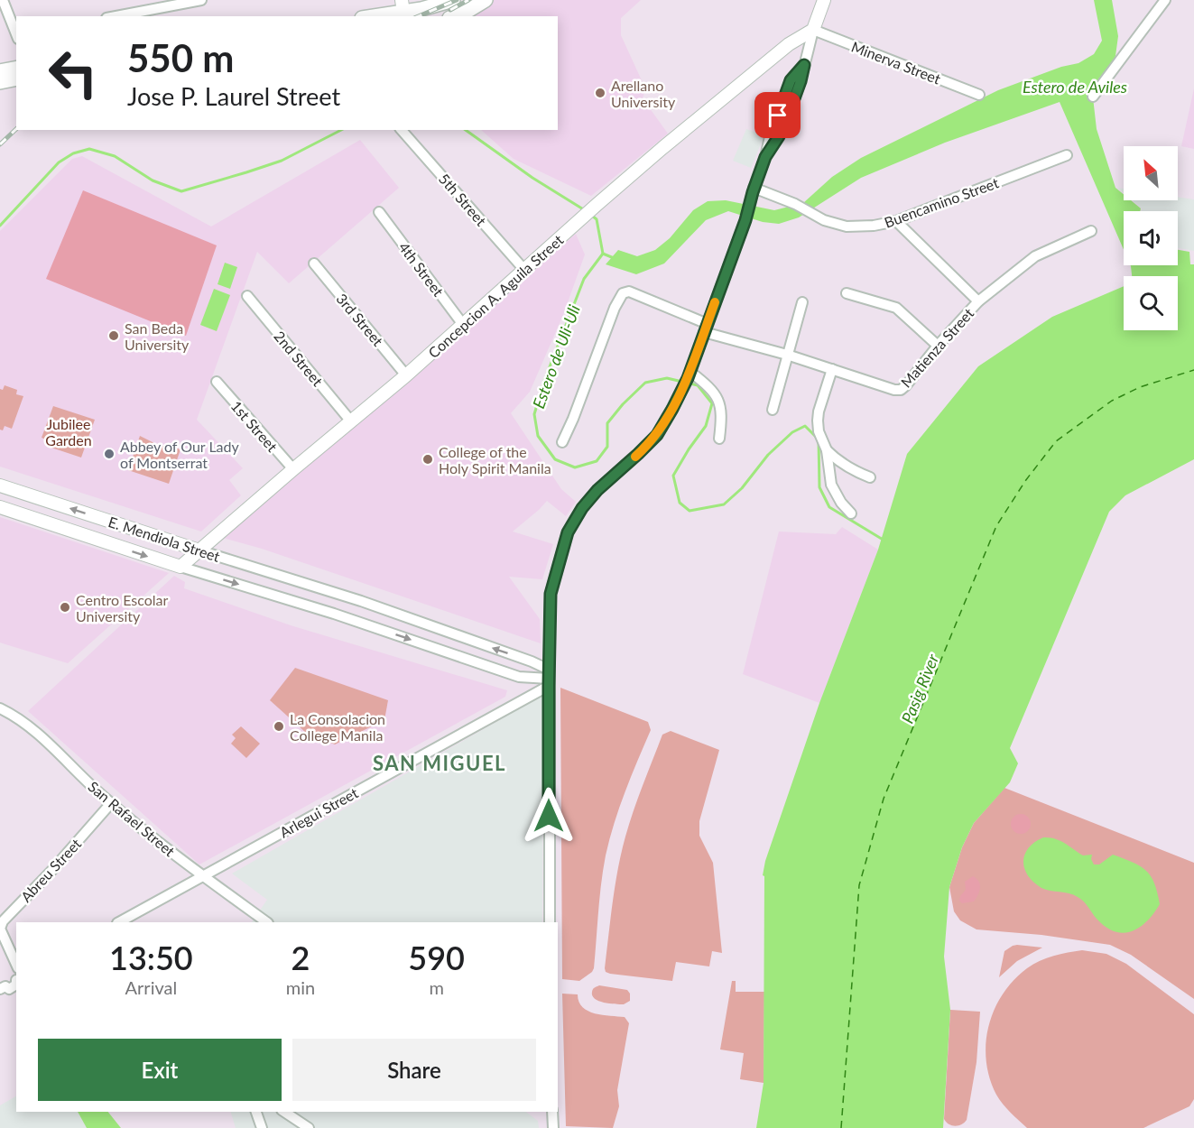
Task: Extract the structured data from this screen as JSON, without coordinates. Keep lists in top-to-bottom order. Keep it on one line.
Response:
{"streets":{"street":["Minerva Street","5th Street","Buencamino Street","4th Street","Concepcion A. Aguila Street","3rd Street","Matienza Street","2nd Street","1st Street","E. Mendiola Street","Arlegui Street","San Rafael Street","Abreu Street"]},"crossings":[["Minerva Street","Concepcion A. Aguila Street"],["5th Street","Concepcion A. Aguila Street"],["4th Street","Concepcion A. Aguila Street"],["Concepcion A. Aguila Street","3rd Street"],["Concepcion A. Aguila Street","2nd Street"],["Concepcion A. Aguila Street","1st Street"],["Concepcion A. Aguila Street","E. Mendiola Street"],["E. Mendiola Street","Arlegui Street"],["Arlegui Street","San Rafael Street"],["San Rafael Street","Abreu Street"]],"districts":["SAN MIGUEL"],"water":["Estero de Aviles","Estero de Uli-Uli","Pasig River"],"parks":["Jubilee Garden"],"places":["Arellano University","San Beda University","Abbey of Our Lady of Montserrat","College of the Holy Spirit Manila","Centro Escolar University","La Consolacion College Manila"],"north":"top left","page":{"turn":["550 m","Jose P. Laurel Street"],"eta":["13:50","Arrival","2","min","590","m"],"buttons":["Exit","Share"]}}
